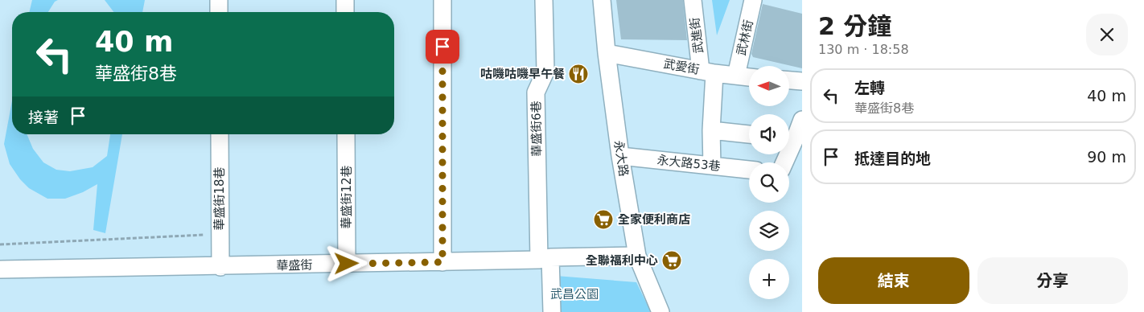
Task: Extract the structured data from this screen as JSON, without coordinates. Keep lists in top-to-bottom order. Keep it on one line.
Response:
{"streets":{"street":["武進街","武林街","武愛街","華盛街6巷","永大路","永大路53巷","華盛街12巷","華盛街18巷","華盛街"]},"crossings":[["武進街","武愛街"],["武進街","永大路53巷"],["武林街","武愛街"],["武愛街","永大路"],["華盛街6巷","華盛街"],["永大路","永大路53巷"],["永大路","華盛街"],["華盛街12巷","華盛街"],["華盛街18巷","華盛街"]],"parks":["武昌公園"],"places":{"restaurant":["咕嘰咕嘰早午餐"],"supermarket":["全家便利商店","全聯福利中心"]},"north":"left","page":{"heading":["2 分鐘","130 m · 18:58"],"turn":["40 m","華盛街8巷"],"map_buttons":"+","list":[{"name":"左轉","note":"華盛街8巷","value":"40 m"},{"name":"抵達目的地","value":"90 m"}],"then":"接著","buttons":["結束","分享"]}}
